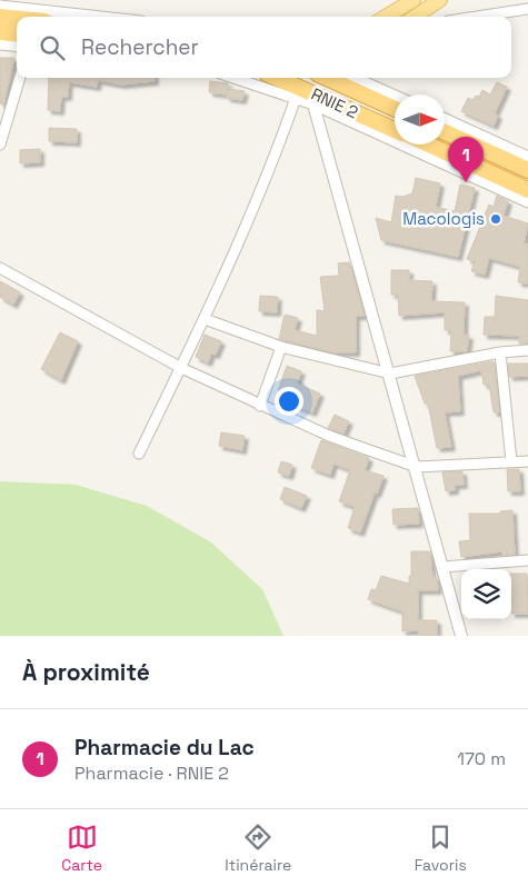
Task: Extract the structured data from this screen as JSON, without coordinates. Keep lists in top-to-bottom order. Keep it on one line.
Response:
{"streets":{"highway":["RNIE 2"]},"places":["Macologis"],"north":"right","page":{"search":"Rechercher","pins":"1","heading":"À proximité","list":[{"mark":"1","name":"Pharmacie du Lac","note":"Pharmacie · RNIE 2","value":"170 m"}],"nav":["Carte","Itinéraire","Favoris"]}}
